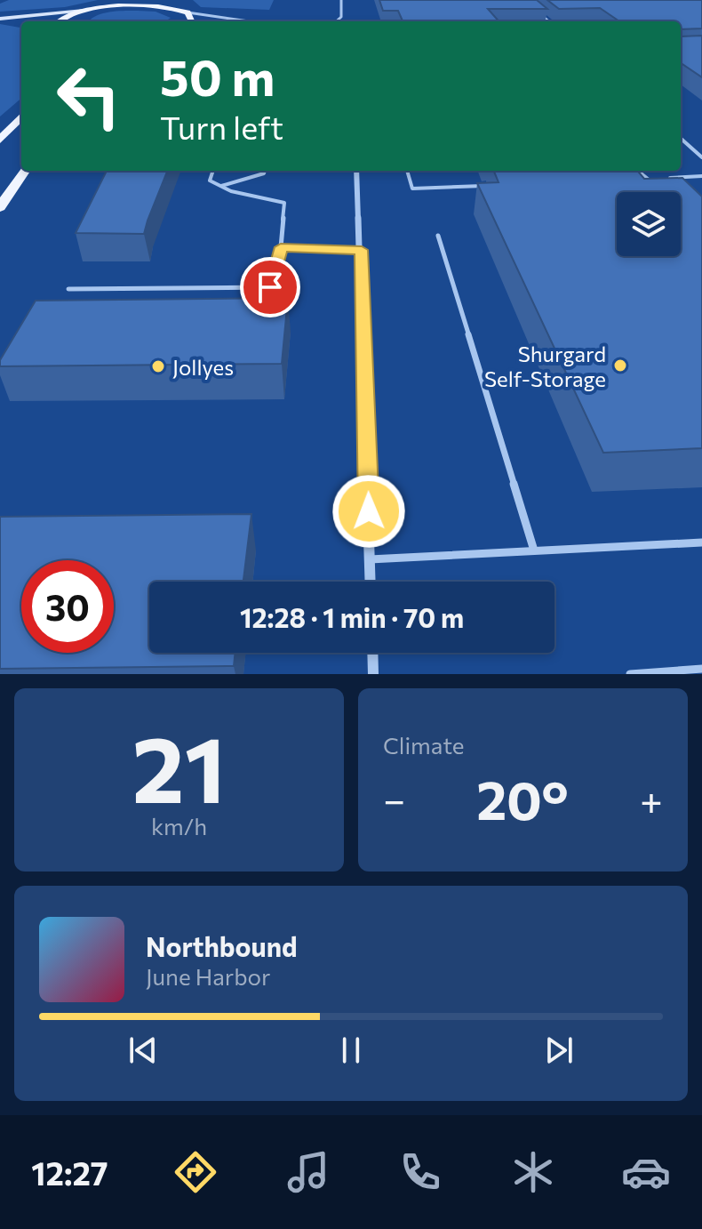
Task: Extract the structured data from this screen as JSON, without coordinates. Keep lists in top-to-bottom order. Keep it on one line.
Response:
{"places":["Shurgard Self-Storage","Jollyes"],"page":{"turn":["50 m","Turn left"],"limit":"30","trip":"12:28 · 1 min · 70 m","tile":[["21","km/h"],"Climate"],"heat":["−","20°","+"],"song":["Northbound","June Harbor"],"tabs":"12:27"}}
